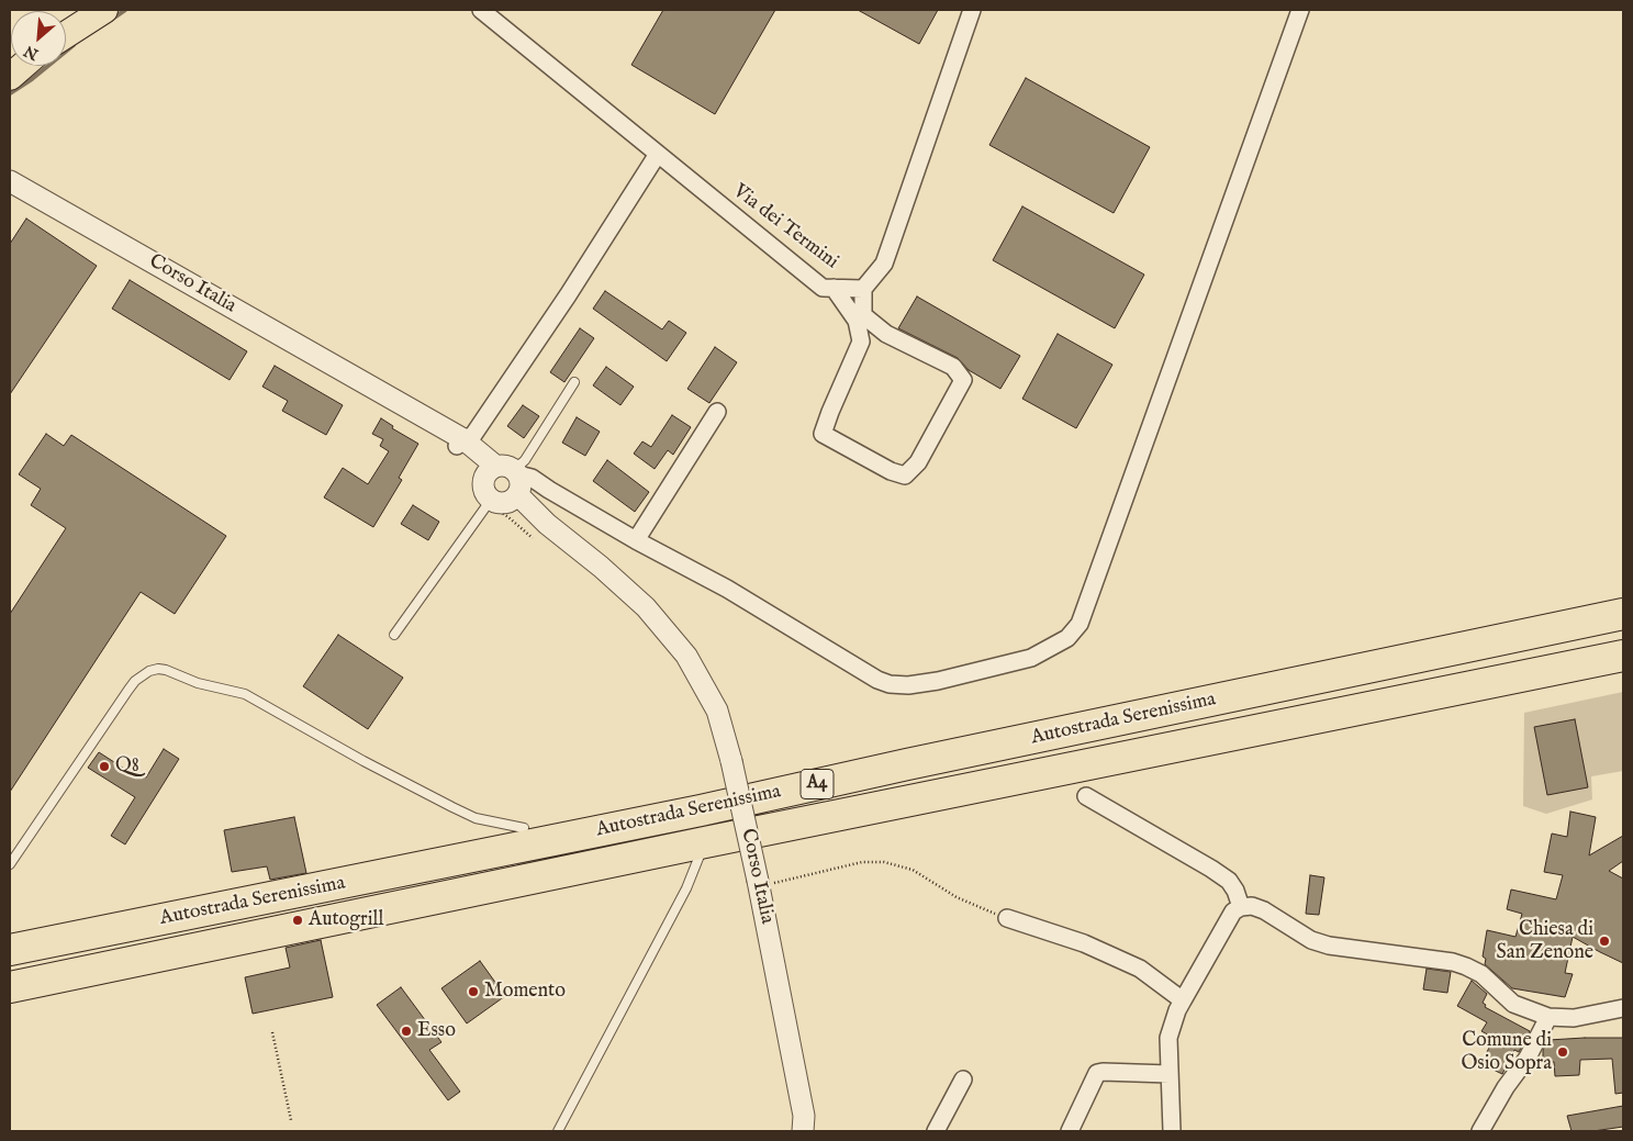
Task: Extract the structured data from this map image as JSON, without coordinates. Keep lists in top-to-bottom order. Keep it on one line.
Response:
{"streets":{"highway":["Autostrada Serenissima","A4"],"street":["Via dei Termini","Corso Italia"]},"places":["Q8","Autogrill","Chiesa di San Zenone","Momento","Esso","Comune di Osio Sopra"],"north":"bottom left"}
